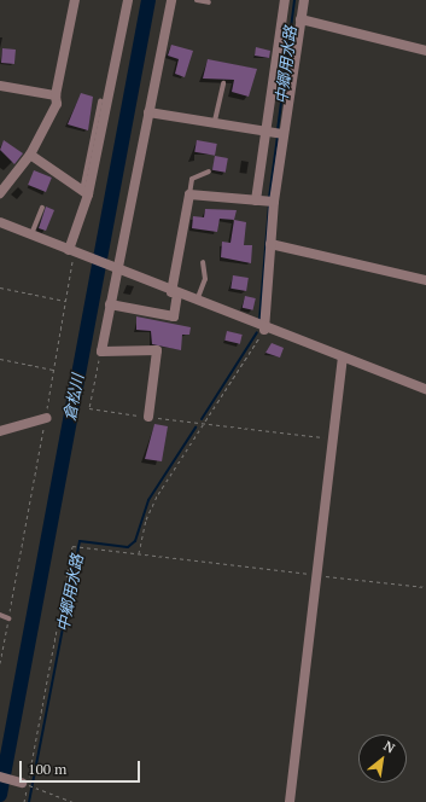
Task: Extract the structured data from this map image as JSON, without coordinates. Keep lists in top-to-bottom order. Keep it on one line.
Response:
{"water":["中郷用水路","倉松川"],"scale_bar":"100 m","north":"top right"}
